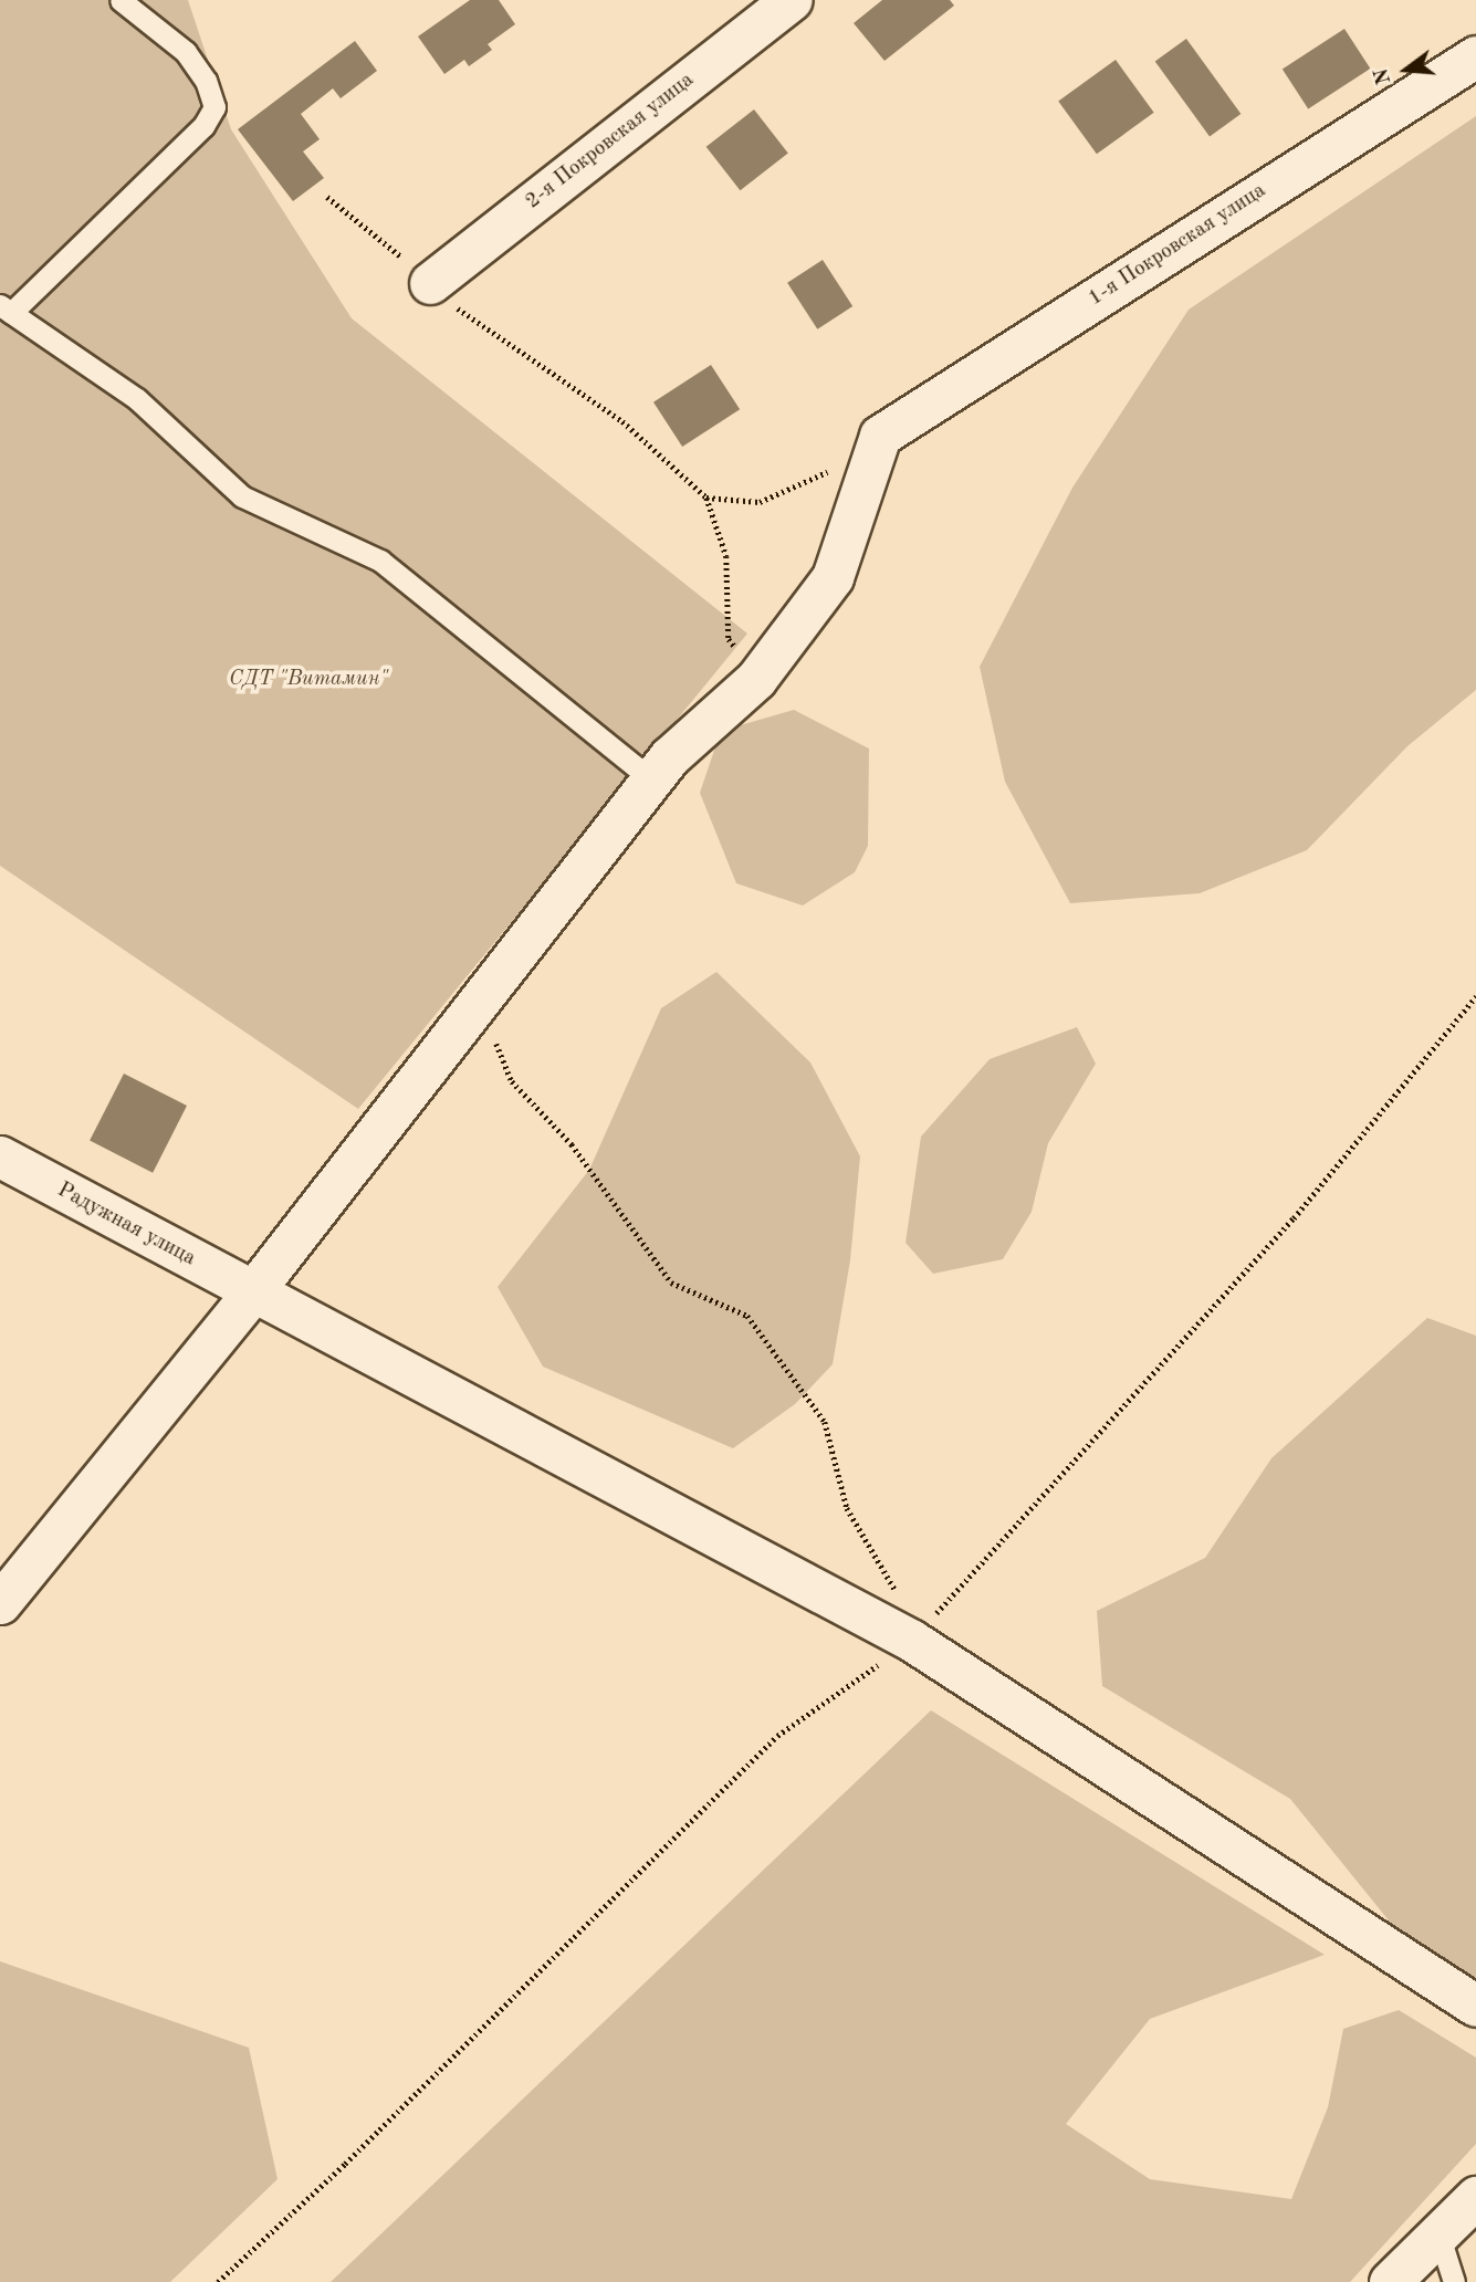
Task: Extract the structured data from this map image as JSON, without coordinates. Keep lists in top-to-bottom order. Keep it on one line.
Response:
{"streets":{"street":["2-я Покровская улица","1-я Покровская улица","Радужная улица"]},"parks":["СДТ \"Витамин\""],"north":"left"}
